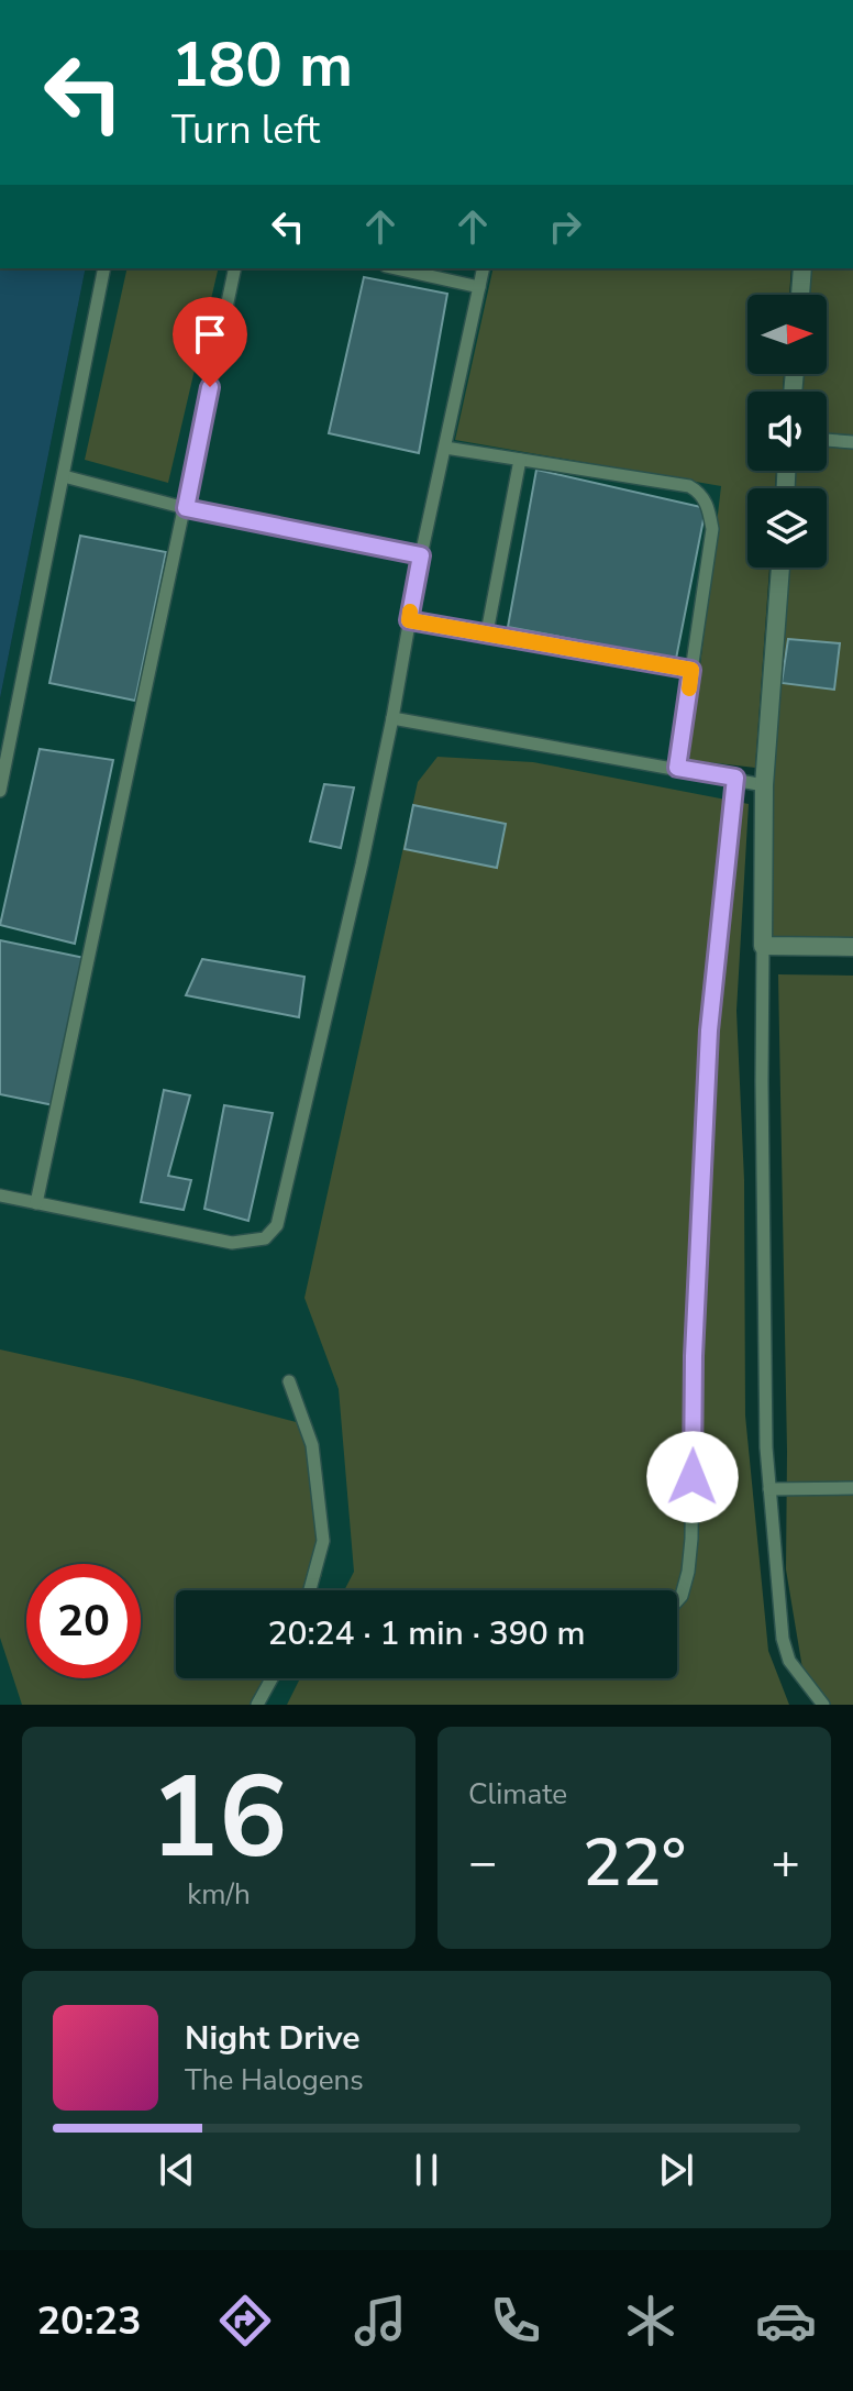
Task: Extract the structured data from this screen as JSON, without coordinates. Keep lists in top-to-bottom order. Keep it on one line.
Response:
{"north":"right","page":{"turn":["180 m","Turn left"],"limit":"20","trip":"20:24 · 1 min · 390 m","tile":[["16","km/h"],"Climate"],"heat":["−","22°","+"],"song":["Night Drive","The Halogens"],"tabs":"20:23"}}
